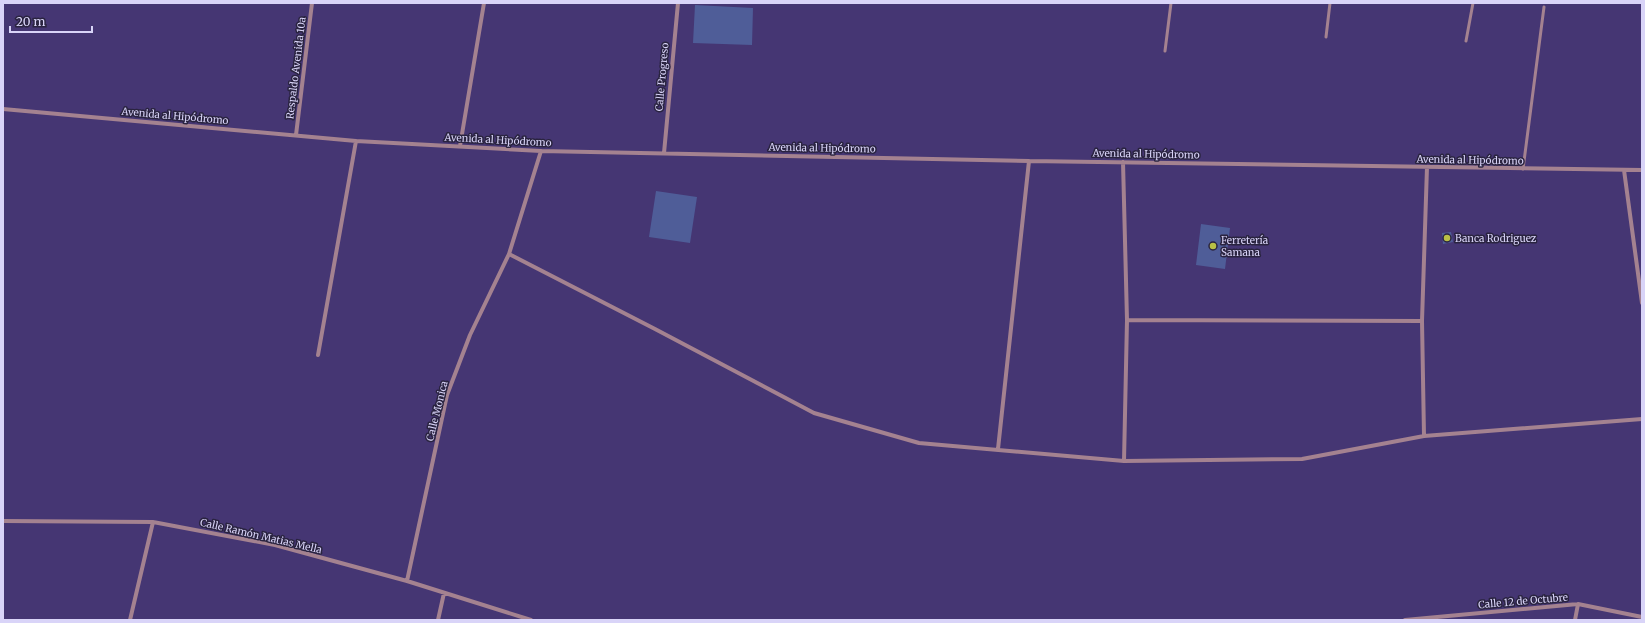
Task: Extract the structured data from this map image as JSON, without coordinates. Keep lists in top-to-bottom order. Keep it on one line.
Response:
{"streets":{"street":["Respaldo Avenida 10a","Calle Progreso","Avenida al Hipódromo","Calle Monica","Calle Ramón Matias Mella","Calle 12 de Octubre"]},"crossings":[["Respaldo Avenida 10a","Avenida al Hipódromo"],["Calle Progreso","Avenida al Hipódromo"],["Avenida al Hipódromo","Calle Monica"],["Calle Monica","Calle Ramón Matias Mella"]],"places":["Banca Rodriguez","Ferretería Samana"],"scale_bar":"20 m"}
